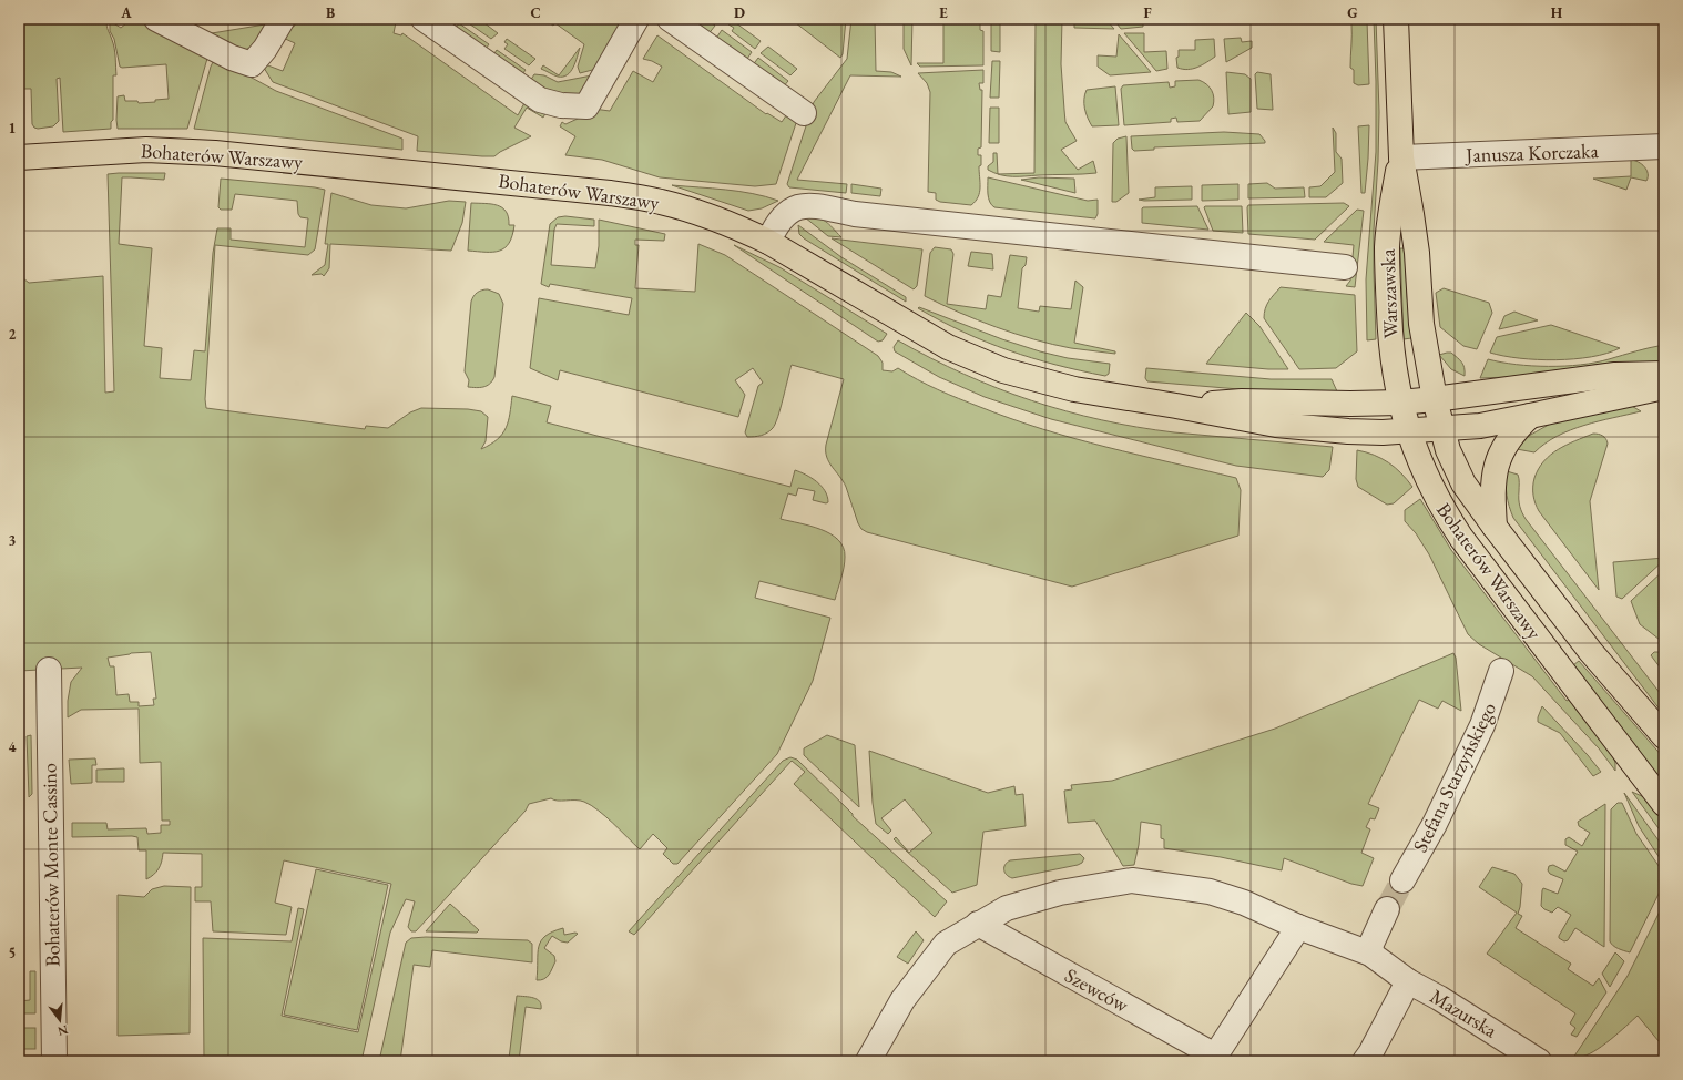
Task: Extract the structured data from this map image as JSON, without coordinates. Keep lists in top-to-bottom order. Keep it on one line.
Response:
{"streets":{"main road":["Bohaterów Warszawy","Warszawska"],"street":["Janusza Korczaka","Stefana Starzyńskiego","Bohaterów Monte Cassino","Szewców","Mazurska"]},"crossings":[["Janusza Korczaka","Warszawska"],["Bohaterów Warszawy","Warszawska"],["Szewców","Mazurska"]],"north":"bottom","grid":{"columns":["A","B","C","D","E","F","G","H"],"rows":["1","2","3","4","5"]}}
